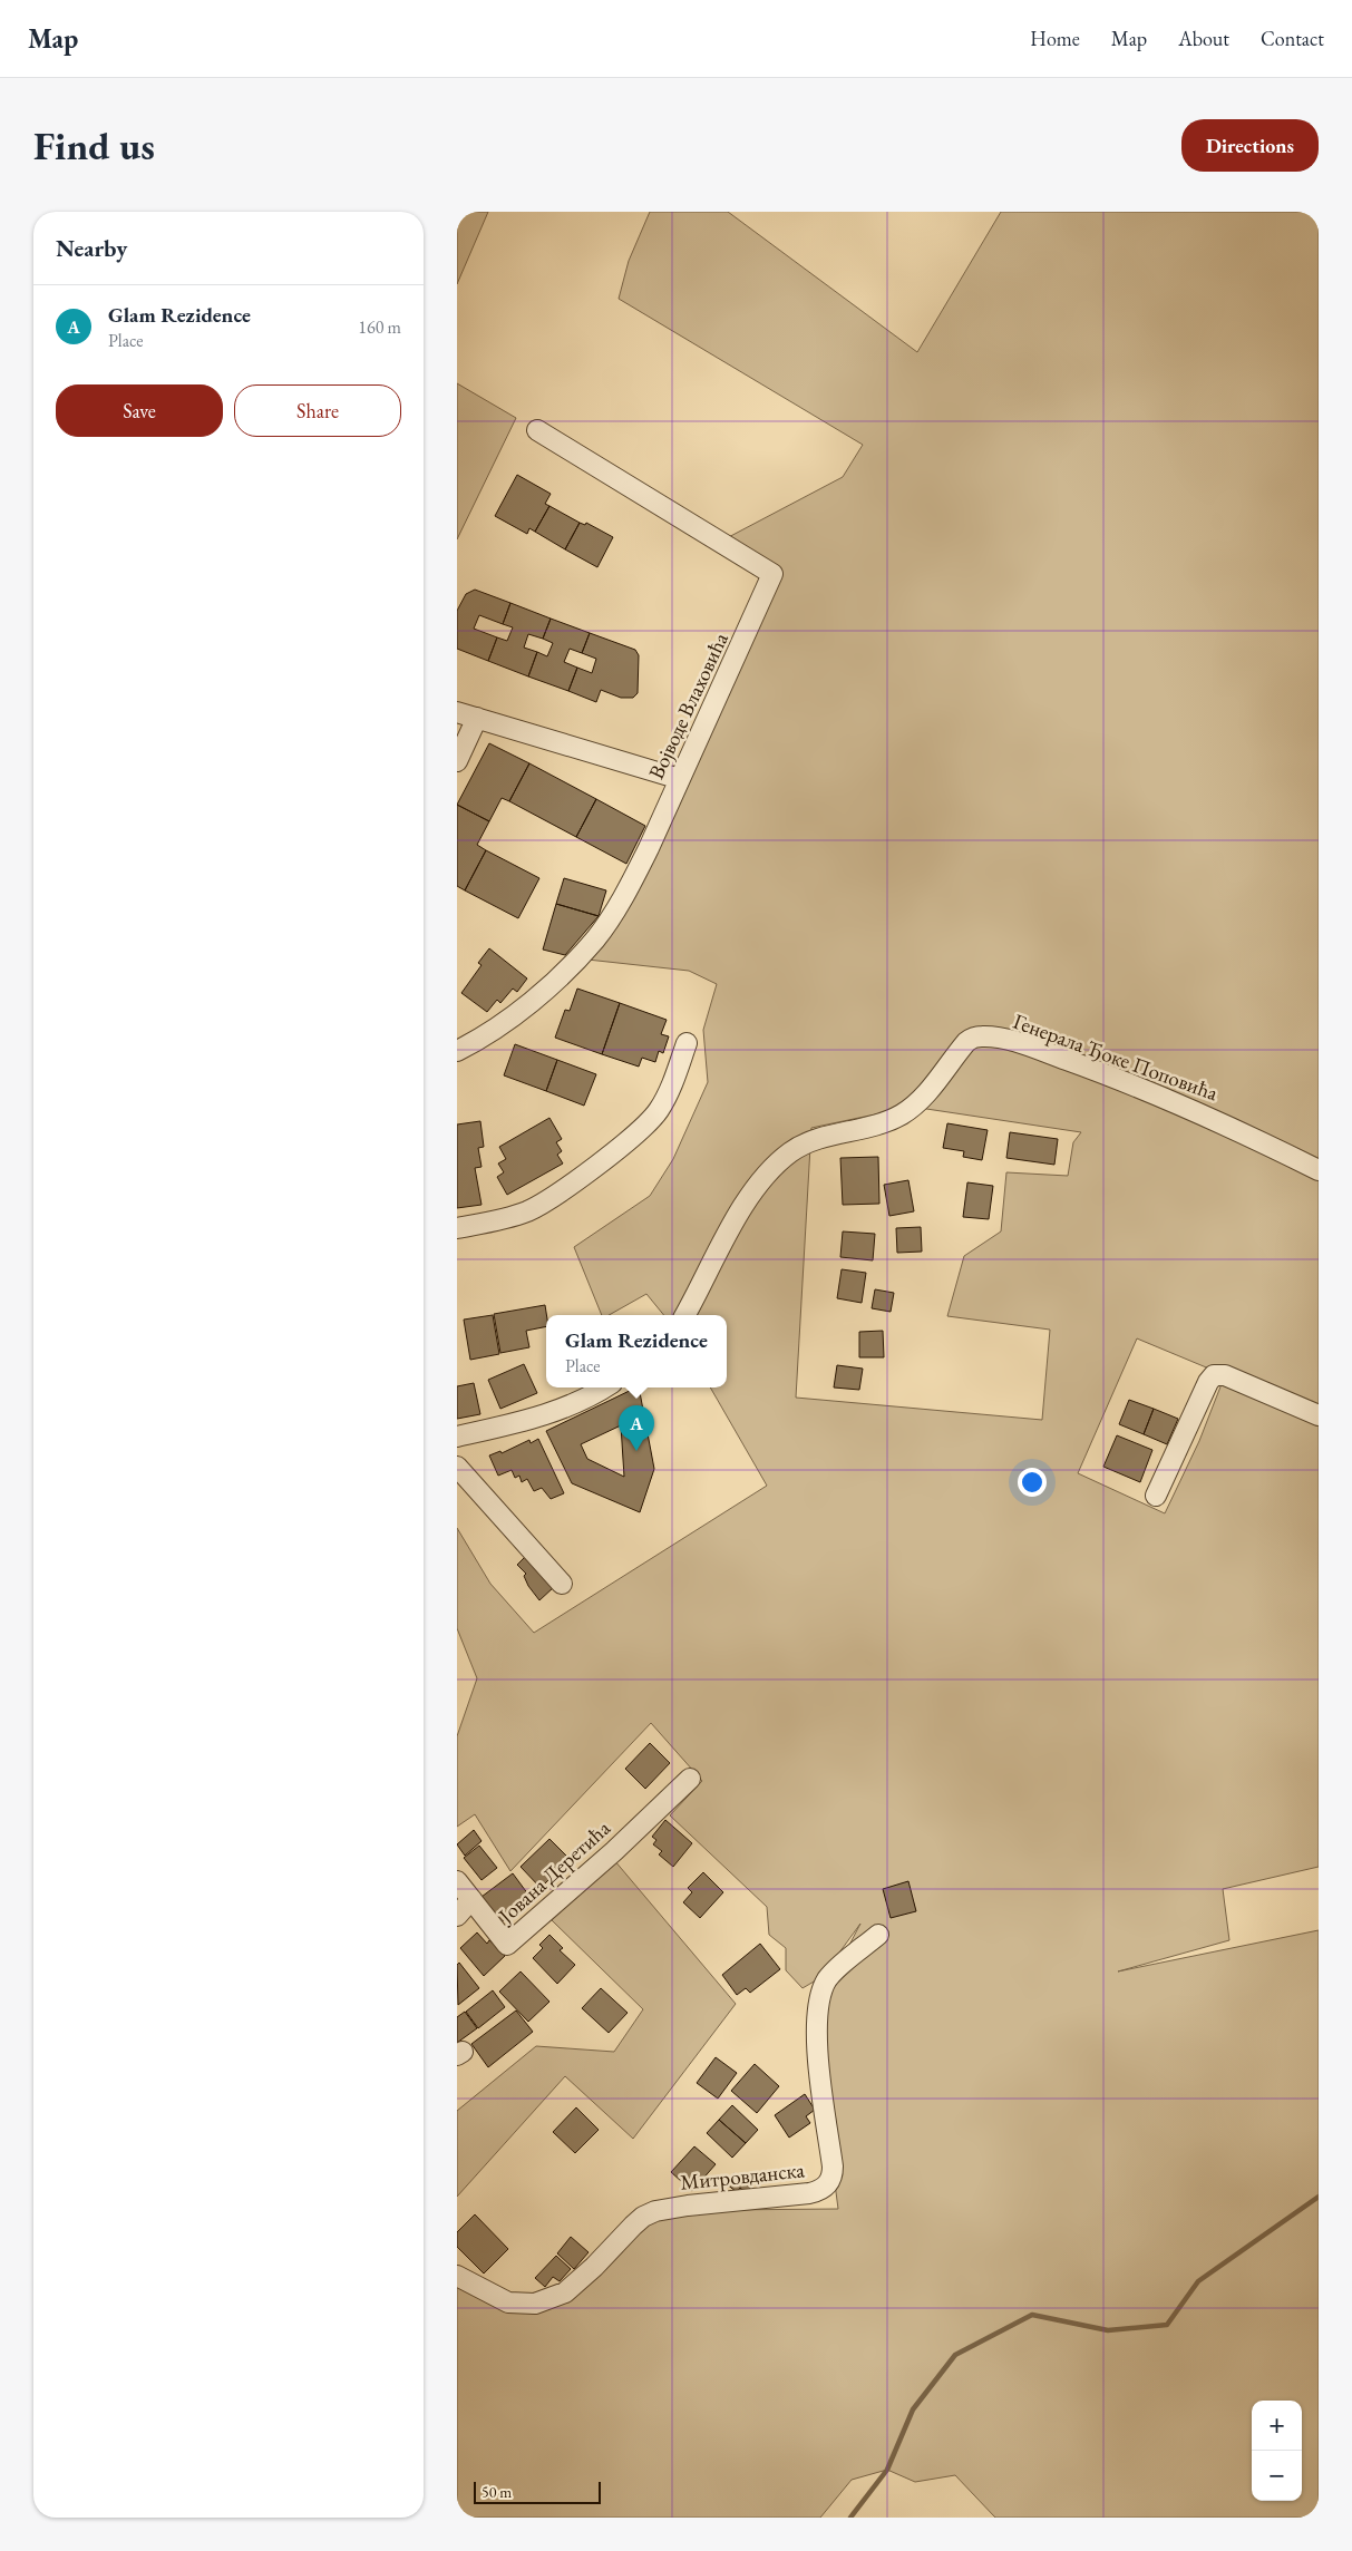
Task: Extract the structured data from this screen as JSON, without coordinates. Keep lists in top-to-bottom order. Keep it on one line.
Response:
{"streets":{"street":["Војводе Влаховића","Генерала Ђоке Поповића","Јована Деретића","Митровданска"]},"scale_bar":"50 m","page":{"header":"Map","nav":["Home","Map","About","Contact"],"buttons":["Directions",["Save","Share"]],"title":"Find us","heading":"Nearby","list":[{"mark":"A","name":"Glam Rezidence","note":"Place","value":"160 m"}],"popup":["Glam Rezidence","Place"],"pins":"A","map_buttons":["+","−"],"scale":"50 m"}}
